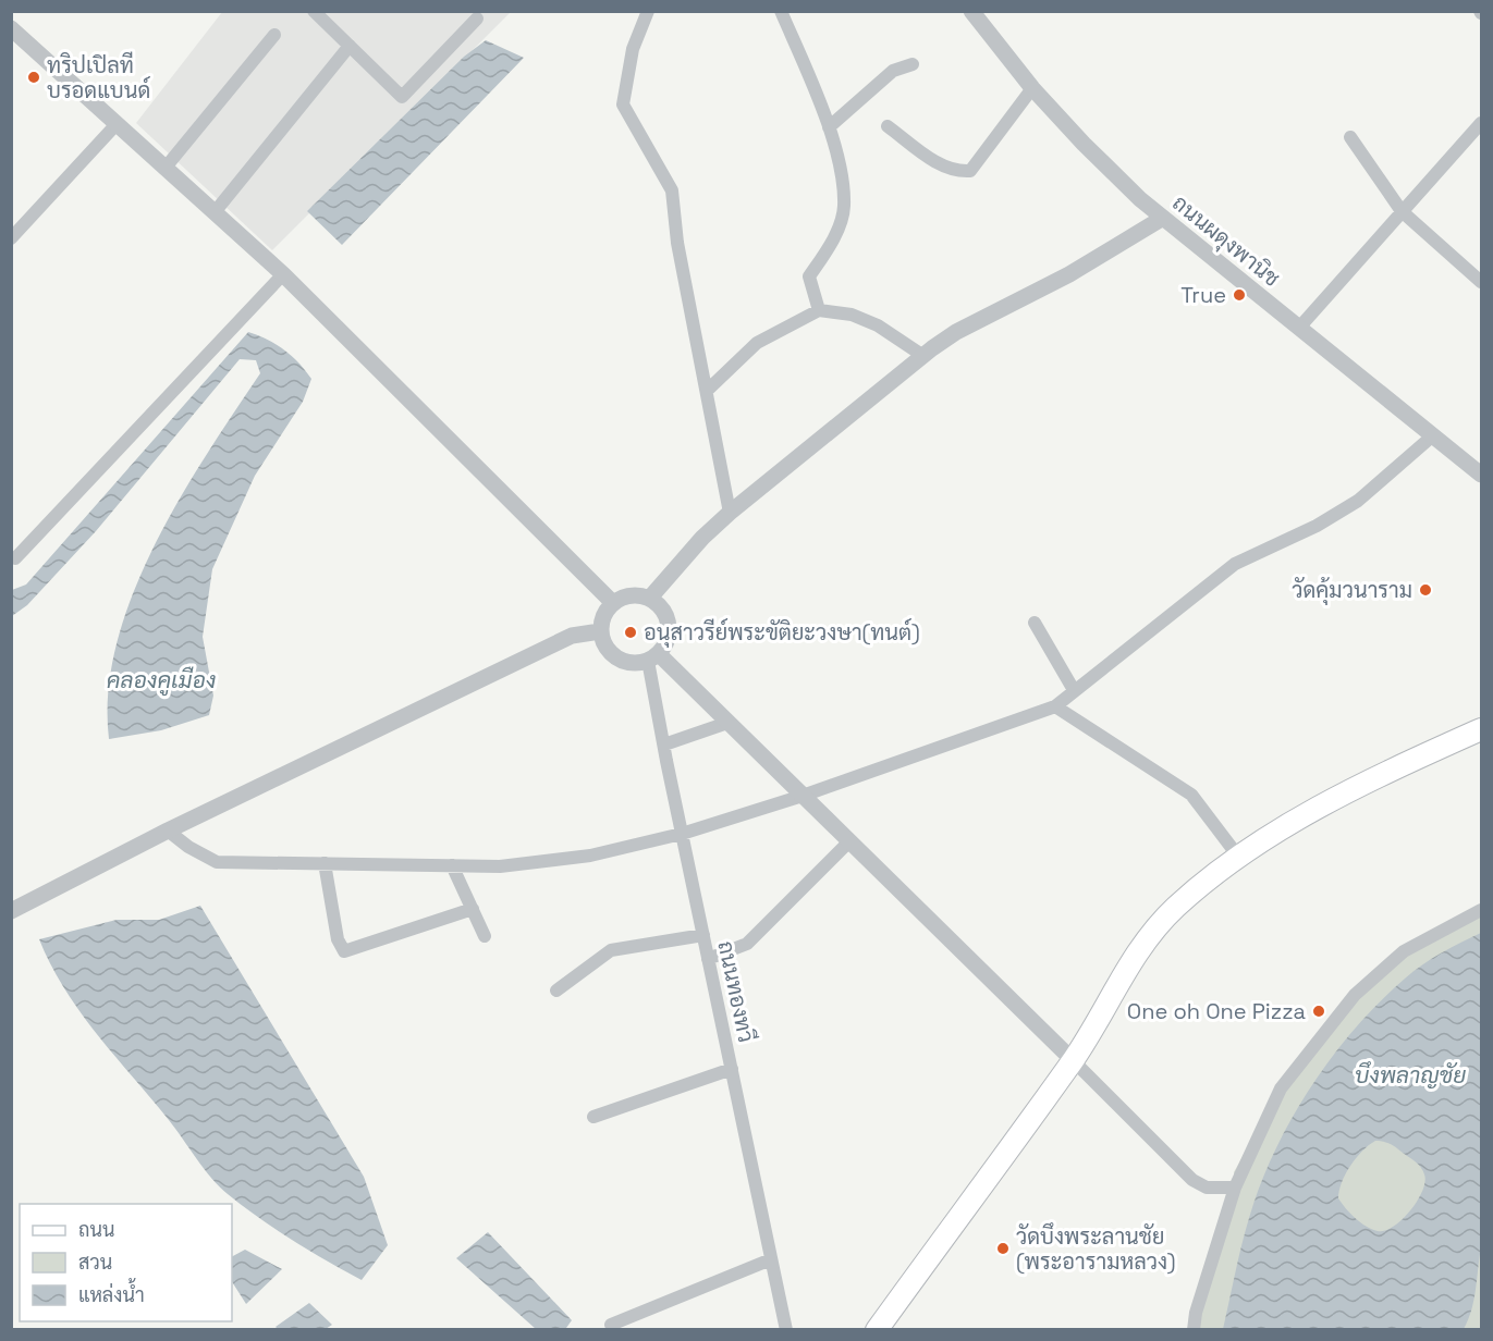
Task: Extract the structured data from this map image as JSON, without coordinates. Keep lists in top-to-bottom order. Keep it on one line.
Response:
{"streets":{"street":["ถนนผดุงพานิช","ถนนทองทวี"]},"water":["คลองคูเมือง","บึงพลาญชัย"],"places":["ทริปเปิลที บรอดแบนด์","True","วัดคุ้มวนาราม","อนุสาวรีย์พระขัติยะวงษา(ทนต์)","One oh One Pizza","วัดบึงพระลานชัย (พระอารามหลวง)"],"legend":["ถนน","สวน","แหล่งน้ำ"]}
